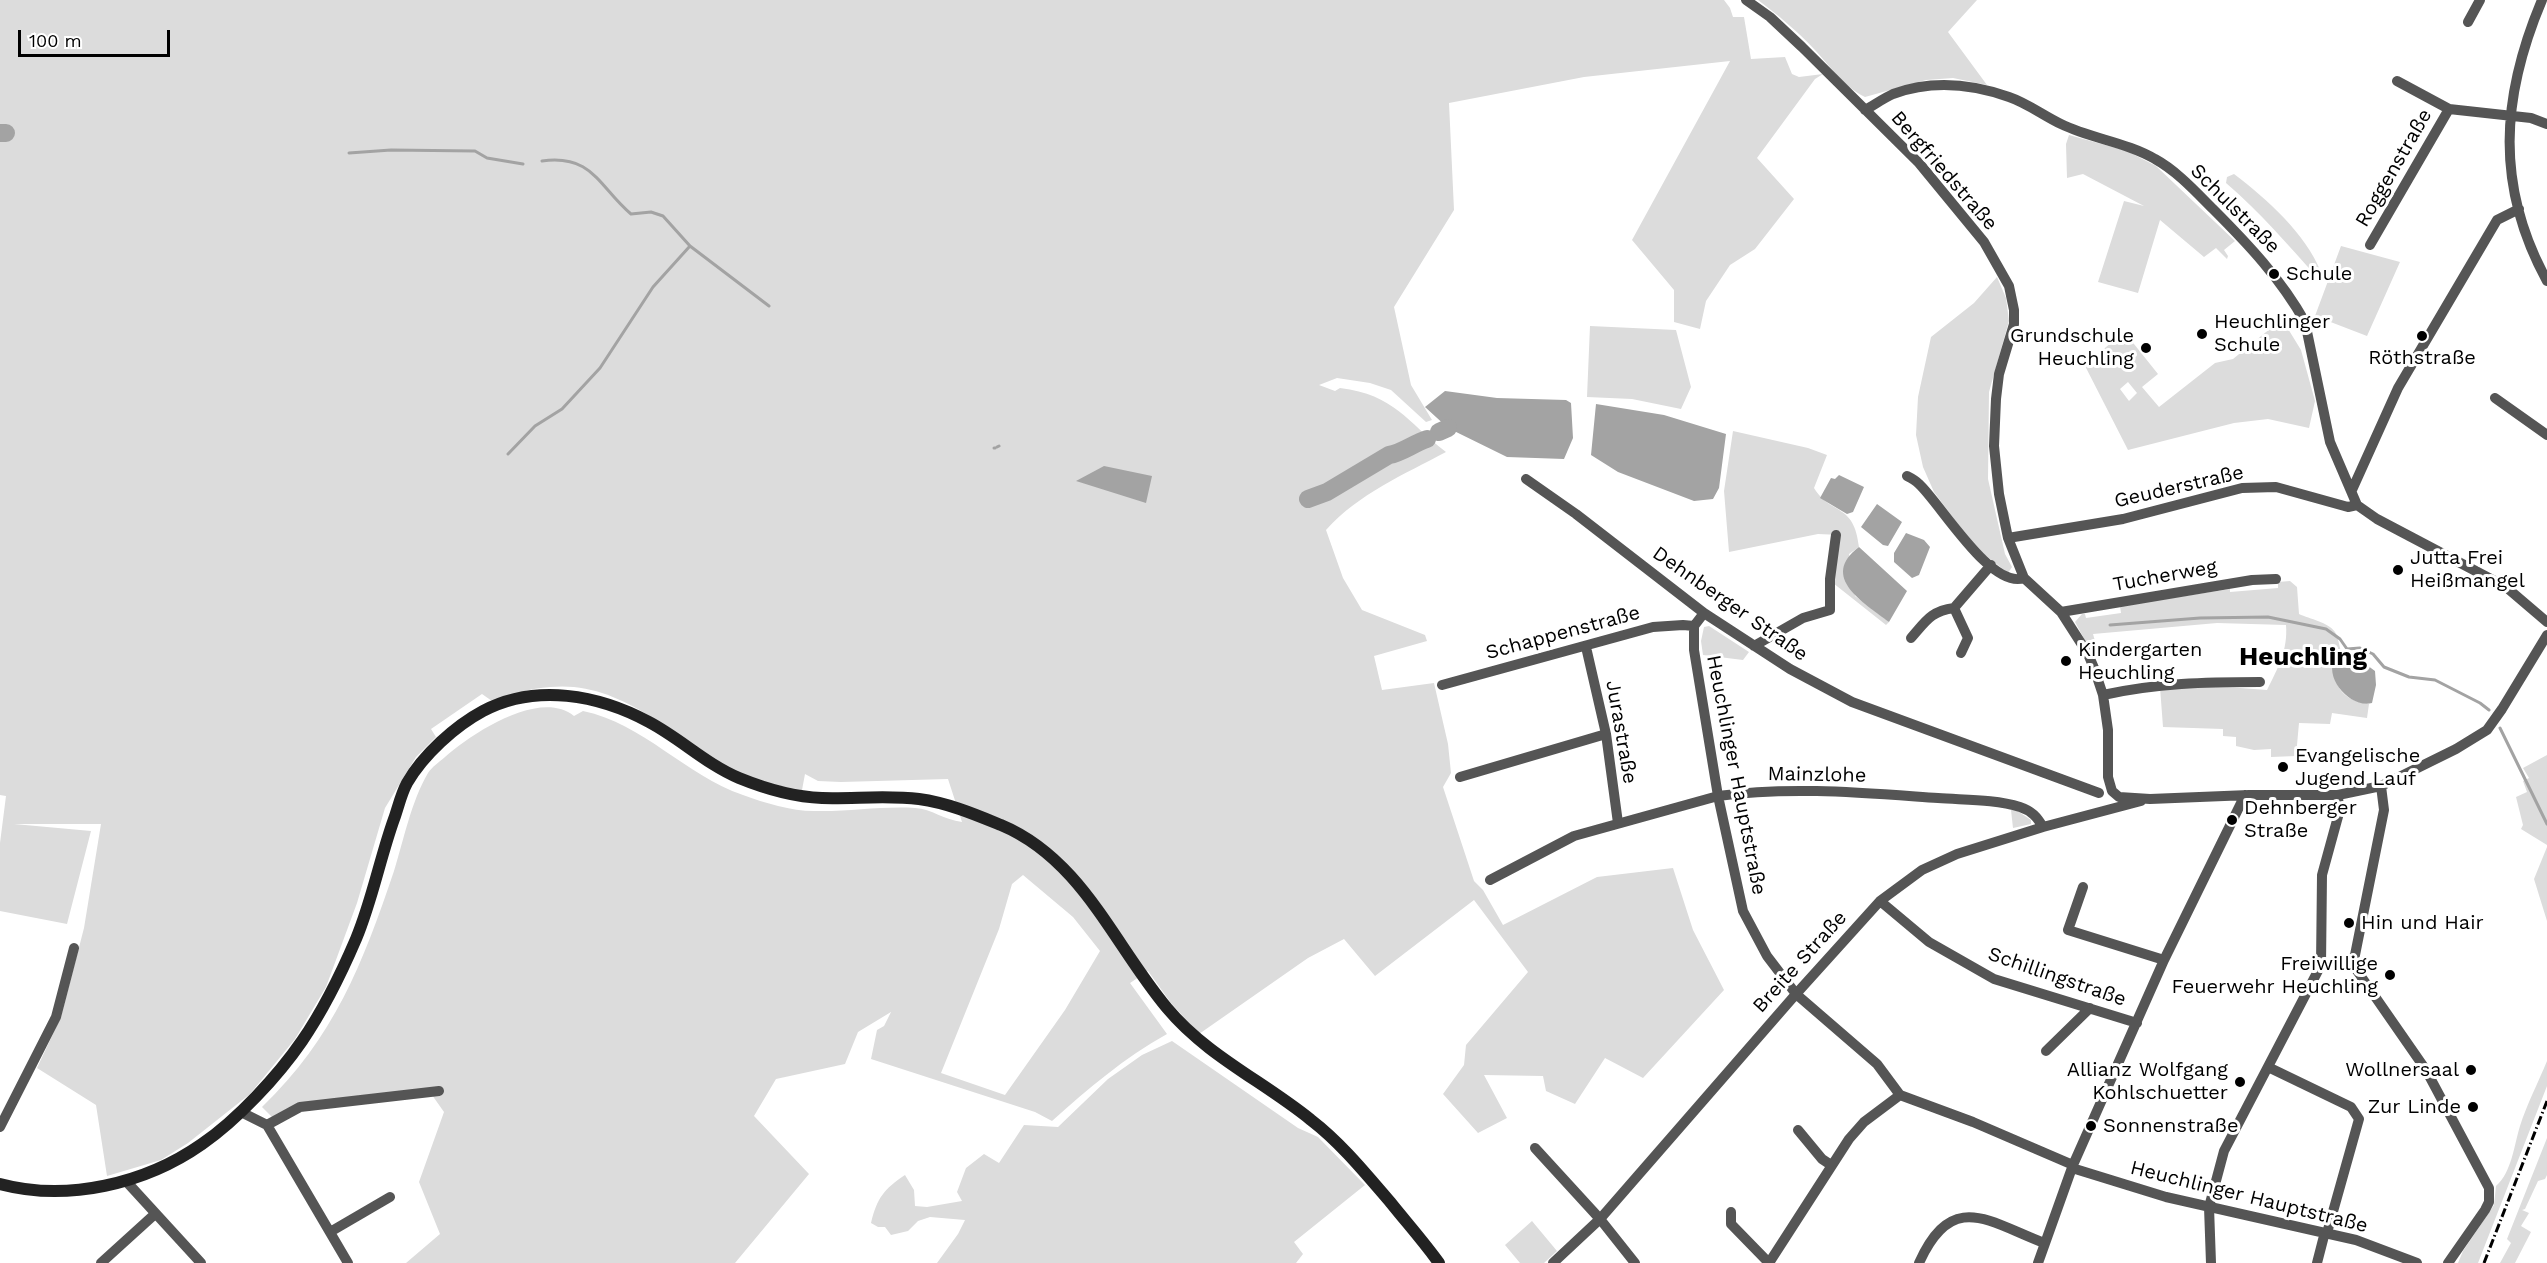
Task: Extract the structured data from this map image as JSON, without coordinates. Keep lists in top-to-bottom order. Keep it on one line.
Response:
{"streets":{"street":["Roggenstraße","Bergfriedstraße","Schulstraße","Geuderstraße","Tucherweg","Dehnberger Straße","Schappenstraße","Jurastraße","Heuchlinger Hauptstraße","Mainzlohe","Breite Straße","Schillingstraße"]},"crossings":[["Bergfriedstraße","Schulstraße"],["Bergfriedstraße","Geuderstraße"],["Bergfriedstraße","Tucherweg"],["Schulstraße","Geuderstraße"],["Schappenstraße","Jurastraße"],["Schappenstraße","Heuchlinger Hauptstraße"],["Jurastraße","Mainzlohe"],["Heuchlinger Hauptstraße","Mainzlohe"],["Heuchlinger Hauptstraße","Breite Straße"],["Mainzlohe","Breite Straße"],["Breite Straße","Schillingstraße"]],"districts":["Heuchling"],"places":["Schule","Heuchlinger Schule","Röthstraße","Grundschule Heuchling","Jutta Frei Heißmangel","Kindergarten Heuchling","Evangelische Jugend Lauf","Dehnberger Straße","Hin und Hair","Freiwillige Feuerwehr Heuchling","Wollnersaal","Allianz Wolfgang Kohlschuetter","Zur Linde","Sonnenstraße"],"scale_bar":"100 m"}
